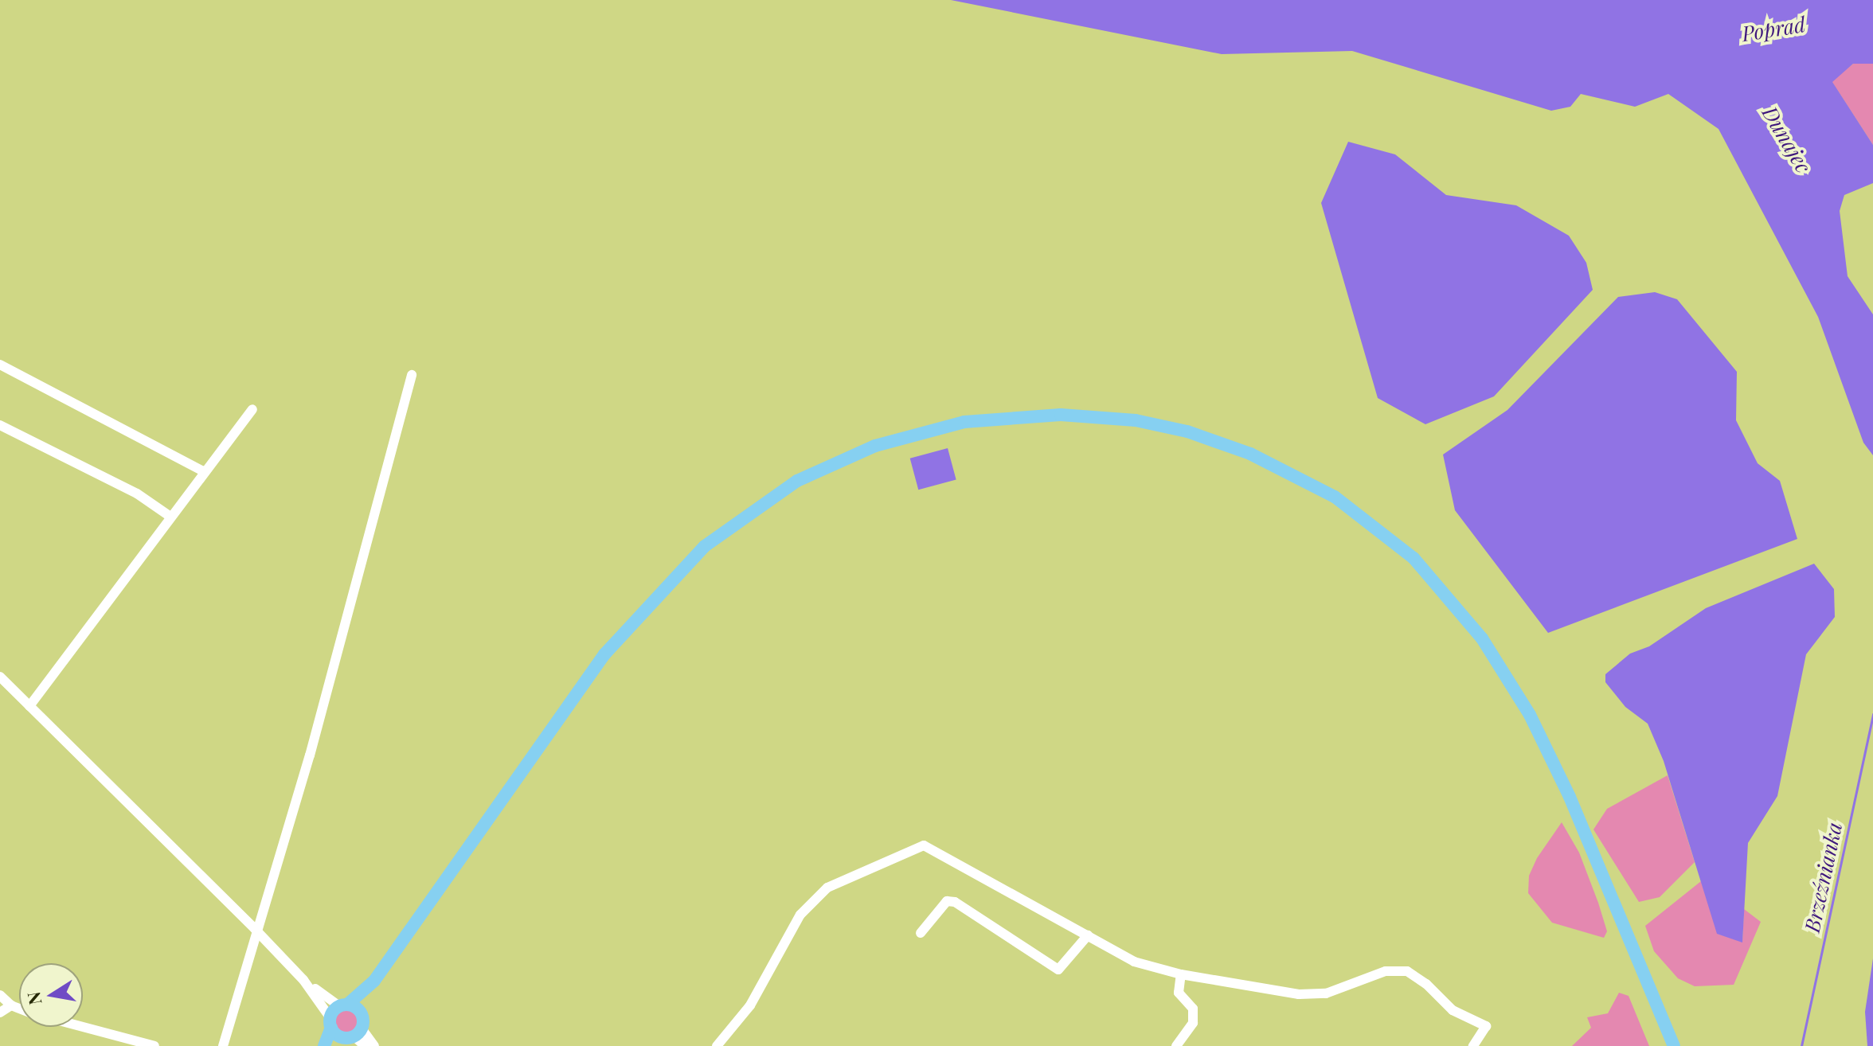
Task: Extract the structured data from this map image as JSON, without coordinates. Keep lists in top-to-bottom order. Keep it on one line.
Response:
{"water":["Poprad","Dunajec","Brzeźnianka"],"north":"left"}
